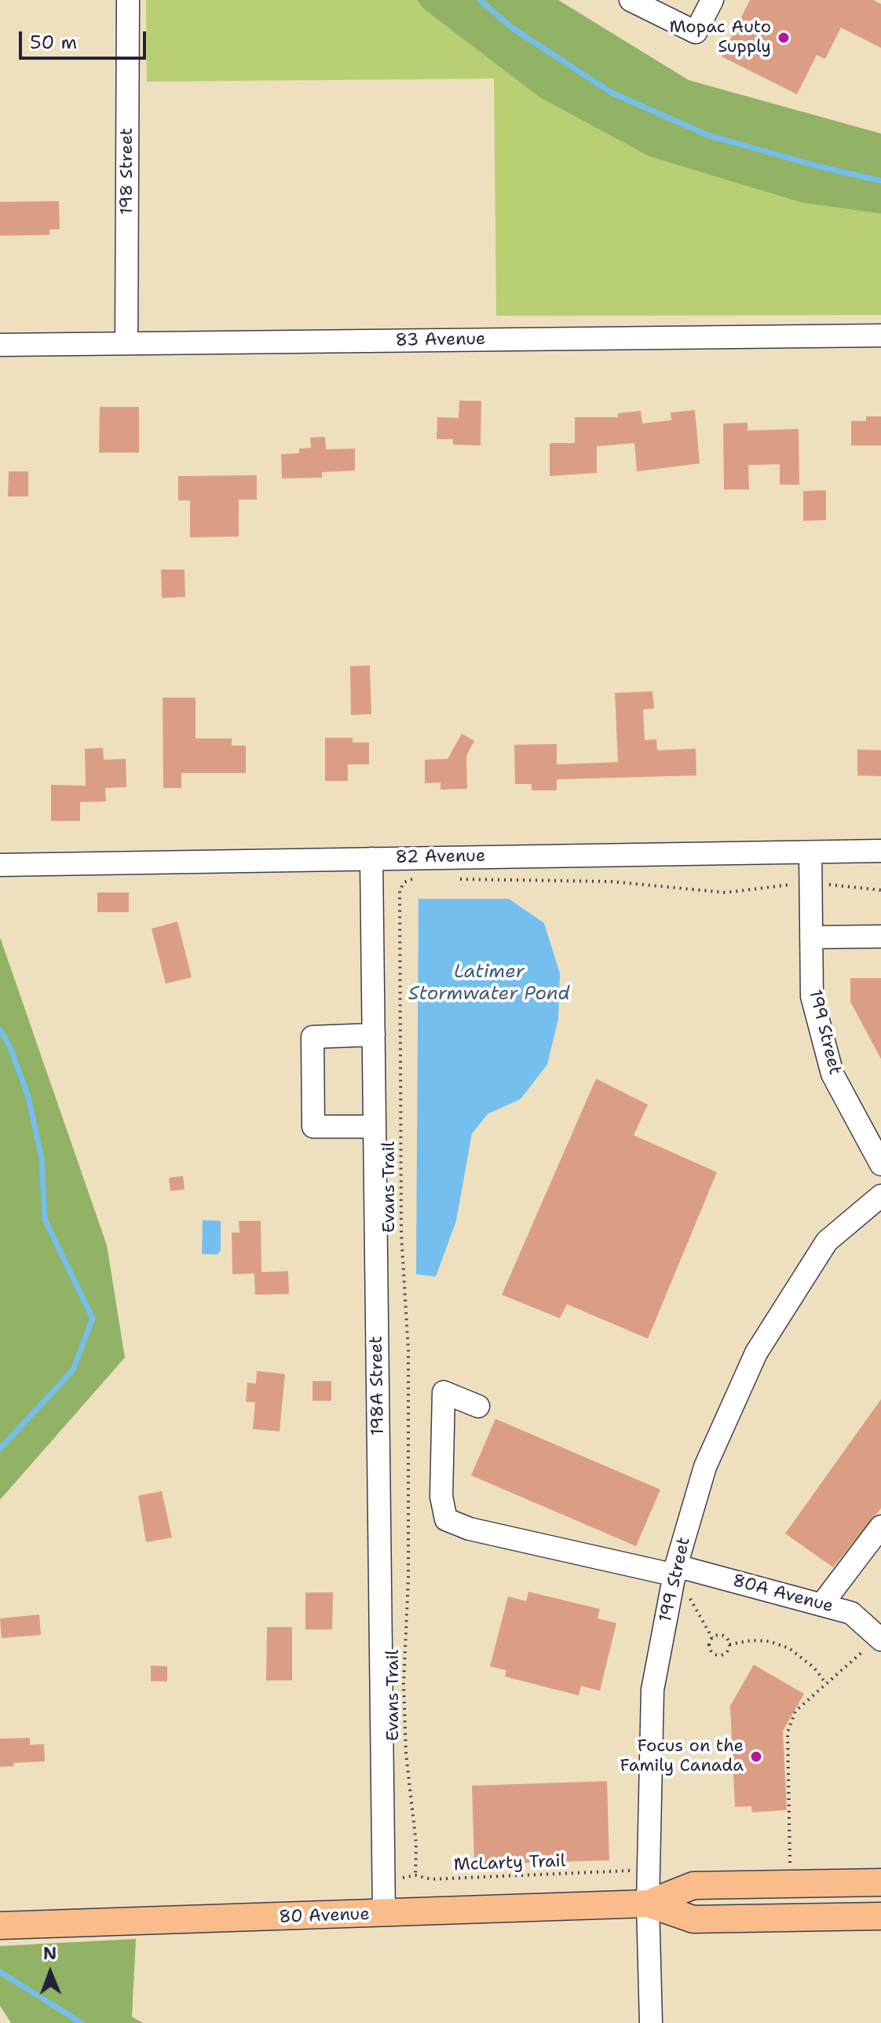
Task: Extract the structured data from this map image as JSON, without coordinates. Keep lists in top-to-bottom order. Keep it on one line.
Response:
{"streets":{"main road":["80 Avenue"],"street":["198 Street","83 Avenue","82 Avenue","199 Street","198A Street","80A Avenue"],"path":["Evans Trail","McLarty Trail"]},"crossings":[["198 Street","83 Avenue"],["82 Avenue","199 Street"],["82 Avenue","198A Street"],["199 Street","80A Avenue"],["199 Street","80 Avenue"],["Evans Trail","McLarty Trail"],["198A Street","80 Avenue"]],"water":["Latimer Stormwater Pond"],"places":["Mopac Auto Supply","Focus on the Family Canada"],"scale_bar":"50 m","north":"top"}
